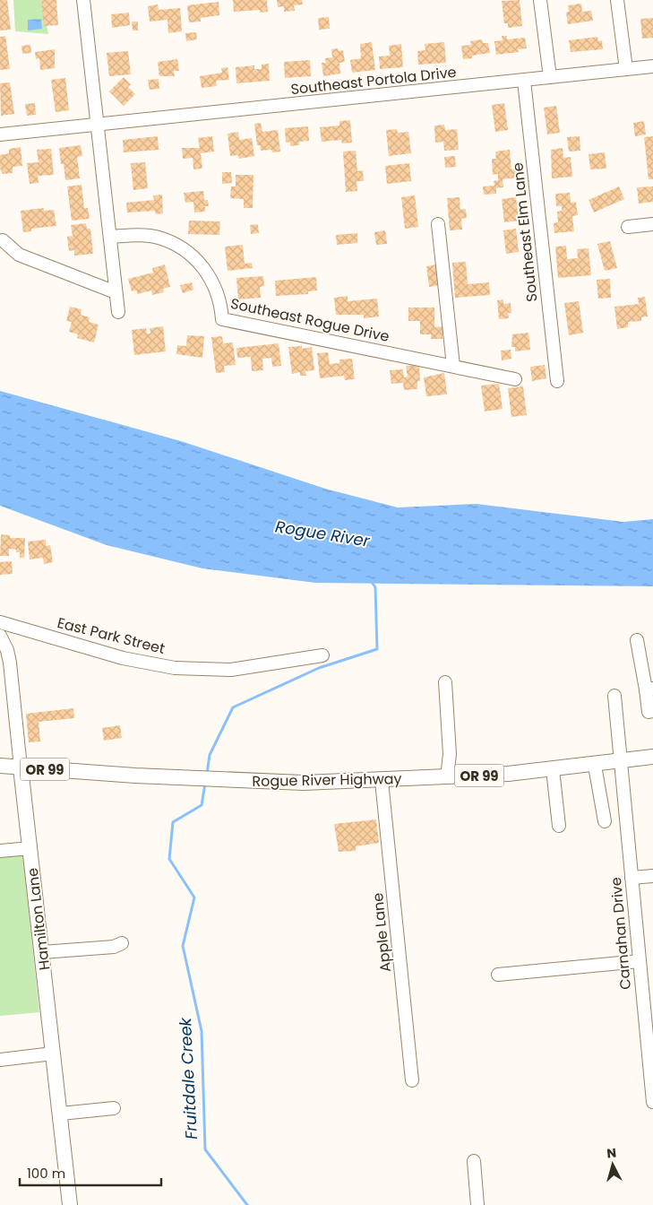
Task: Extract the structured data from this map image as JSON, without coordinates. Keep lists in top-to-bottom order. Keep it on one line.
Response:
{"streets":{"main road":["OR 99","Rogue River Highway","Hamilton Lane"],"street":["Southeast Portola Drive","Southeast Elm Lane","Southeast Rogue Drive","East Park Street","Apple Lane","Carnahan Drive"]},"crossings":[["Southeast Portola Drive","Southeast Elm Lane"],["Rogue River Highway","Hamilton Lane"],["Rogue River Highway","Apple Lane"],["Rogue River Highway","Carnahan Drive"]],"water":["Rogue River","Fruitdale Creek"],"scale_bar":"100 m","north":"top"}
